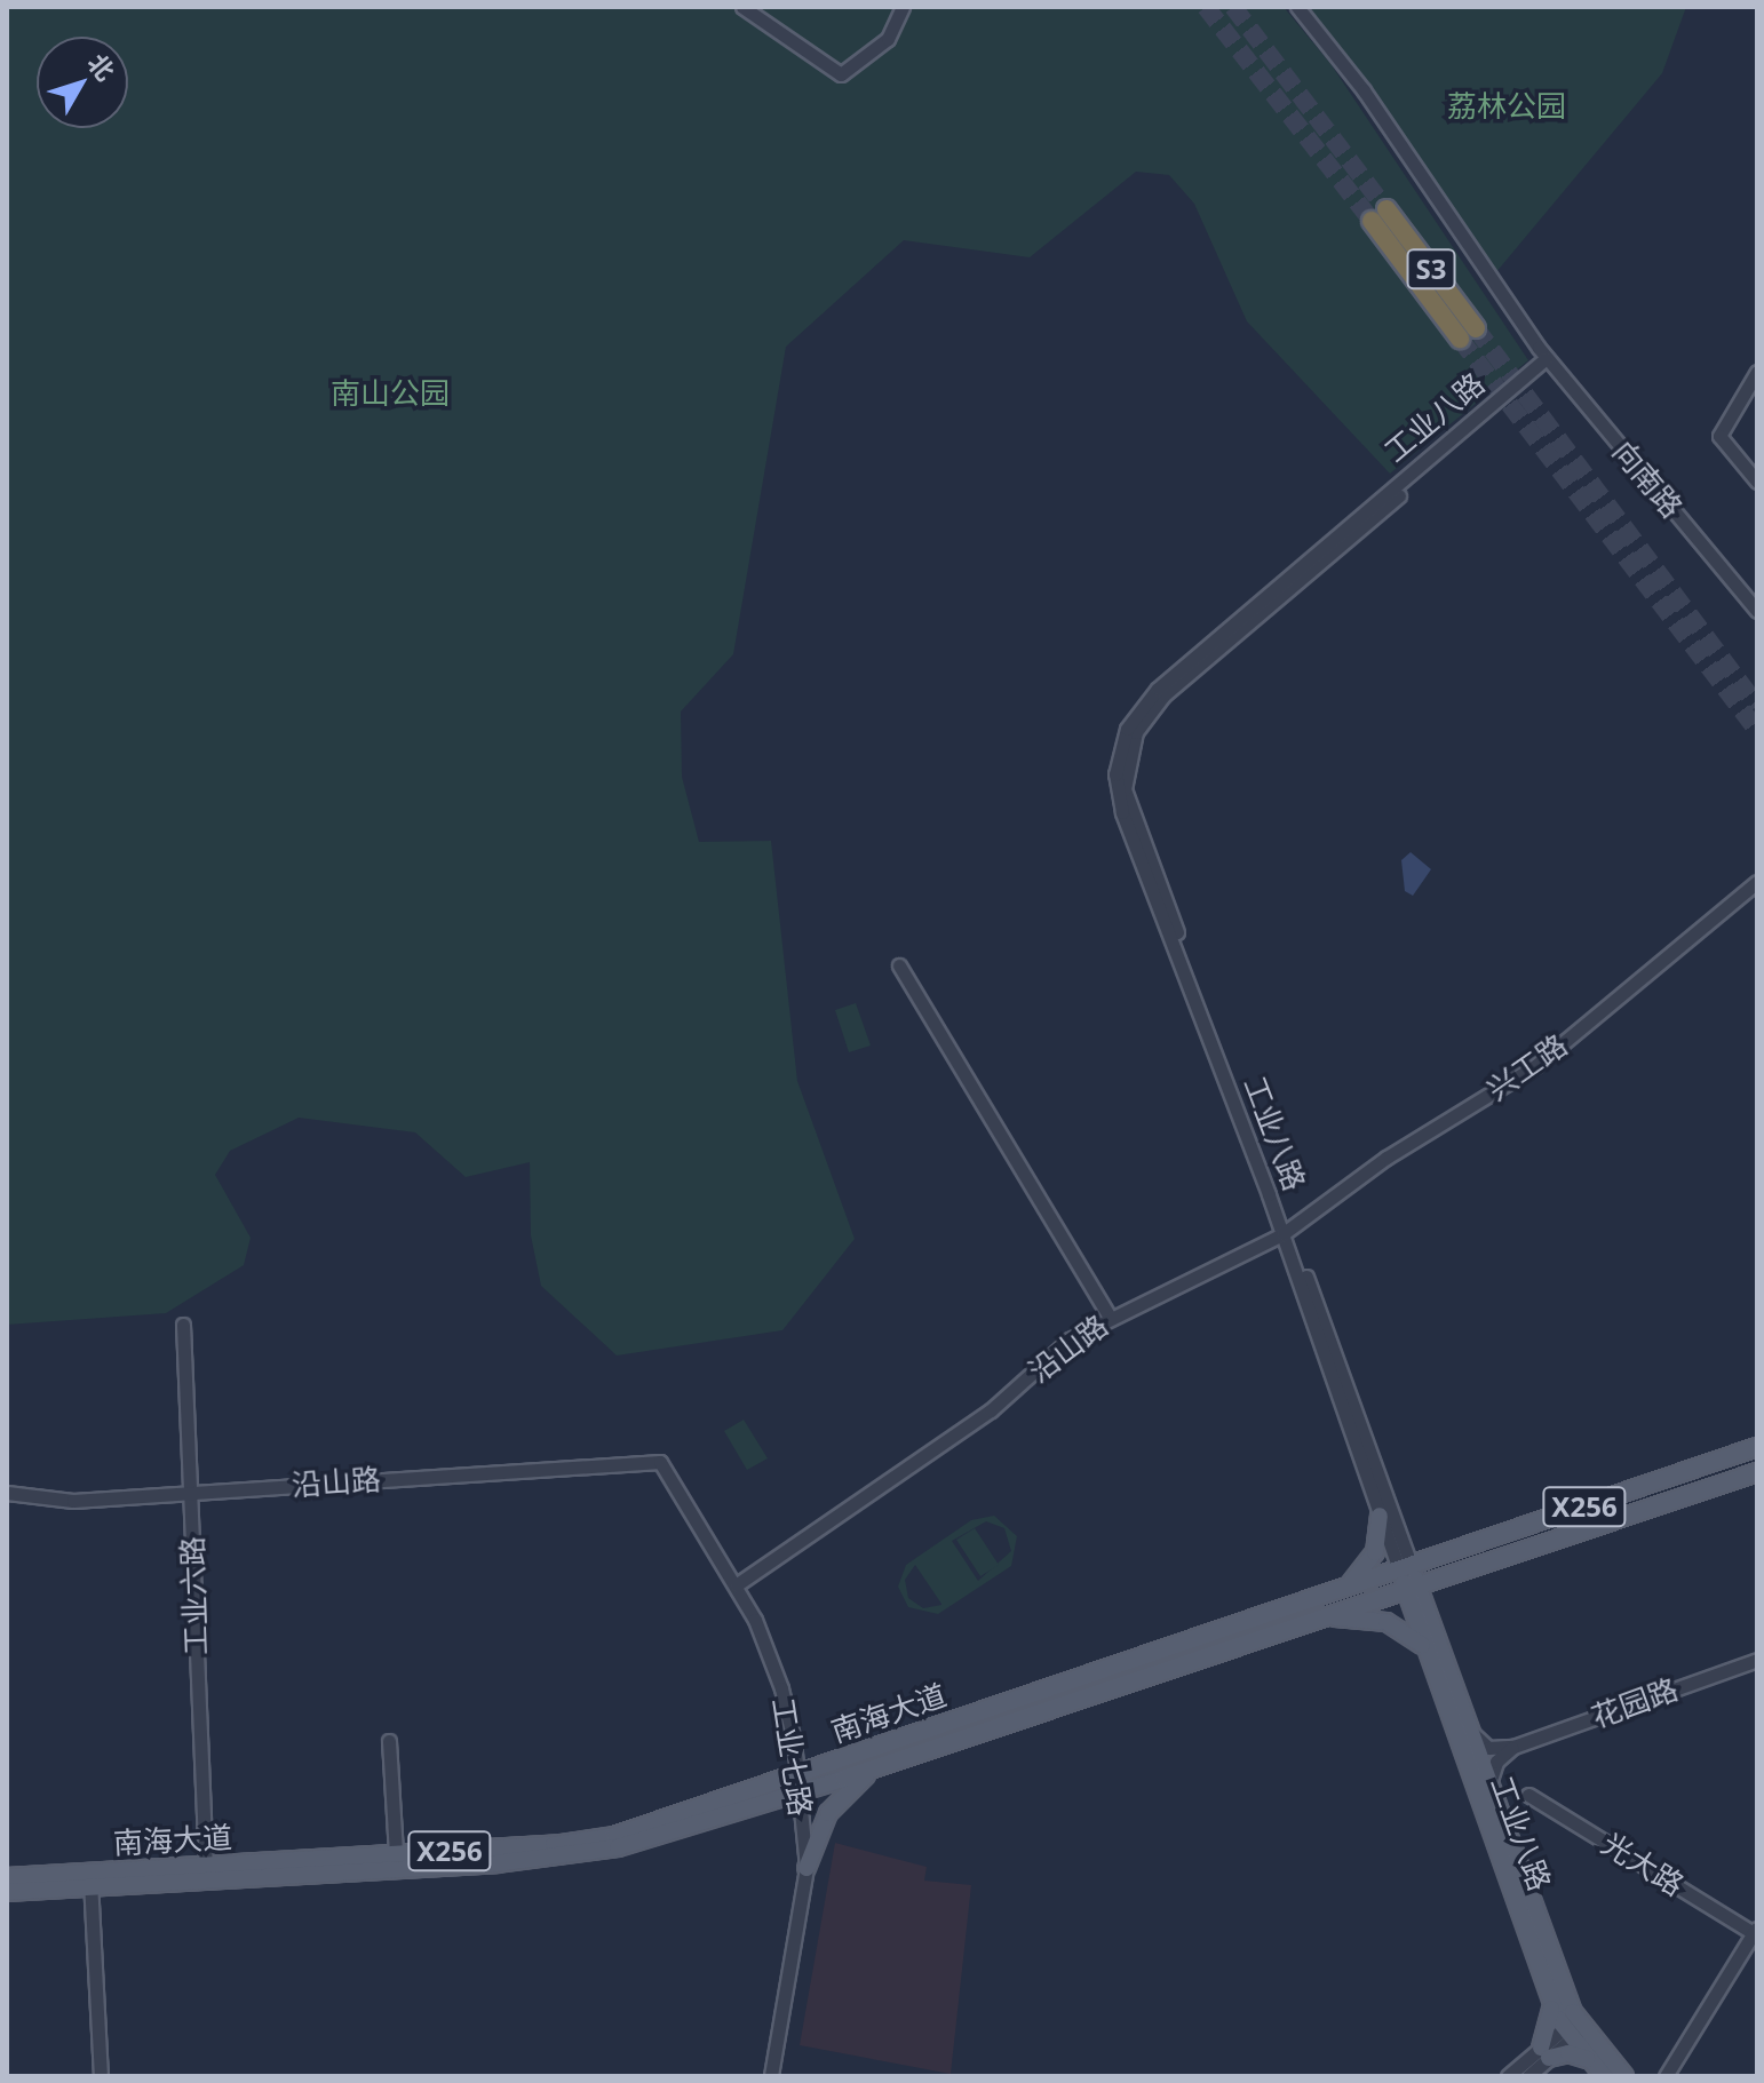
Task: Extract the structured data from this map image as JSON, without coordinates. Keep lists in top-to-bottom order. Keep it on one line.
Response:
{"streets":{"highway":["S3"],"main road":["工业八路","X256","南海大道"],"street":["向南路","兴工路","沿山路","工业六路","花园路","工业七路","光大路"]},"crossings":[["工业八路","向南路"],["工业八路","兴工路"],["工业八路","沿山路"],["工业八路","南海大道"],["兴工路","沿山路"],["沿山路","工业六路"],["沿山路","工业七路"],["工业六路","南海大道"],["南海大道","工业七路"]],"parks":["荔林公园","南山公园"],"north":"top right"}
